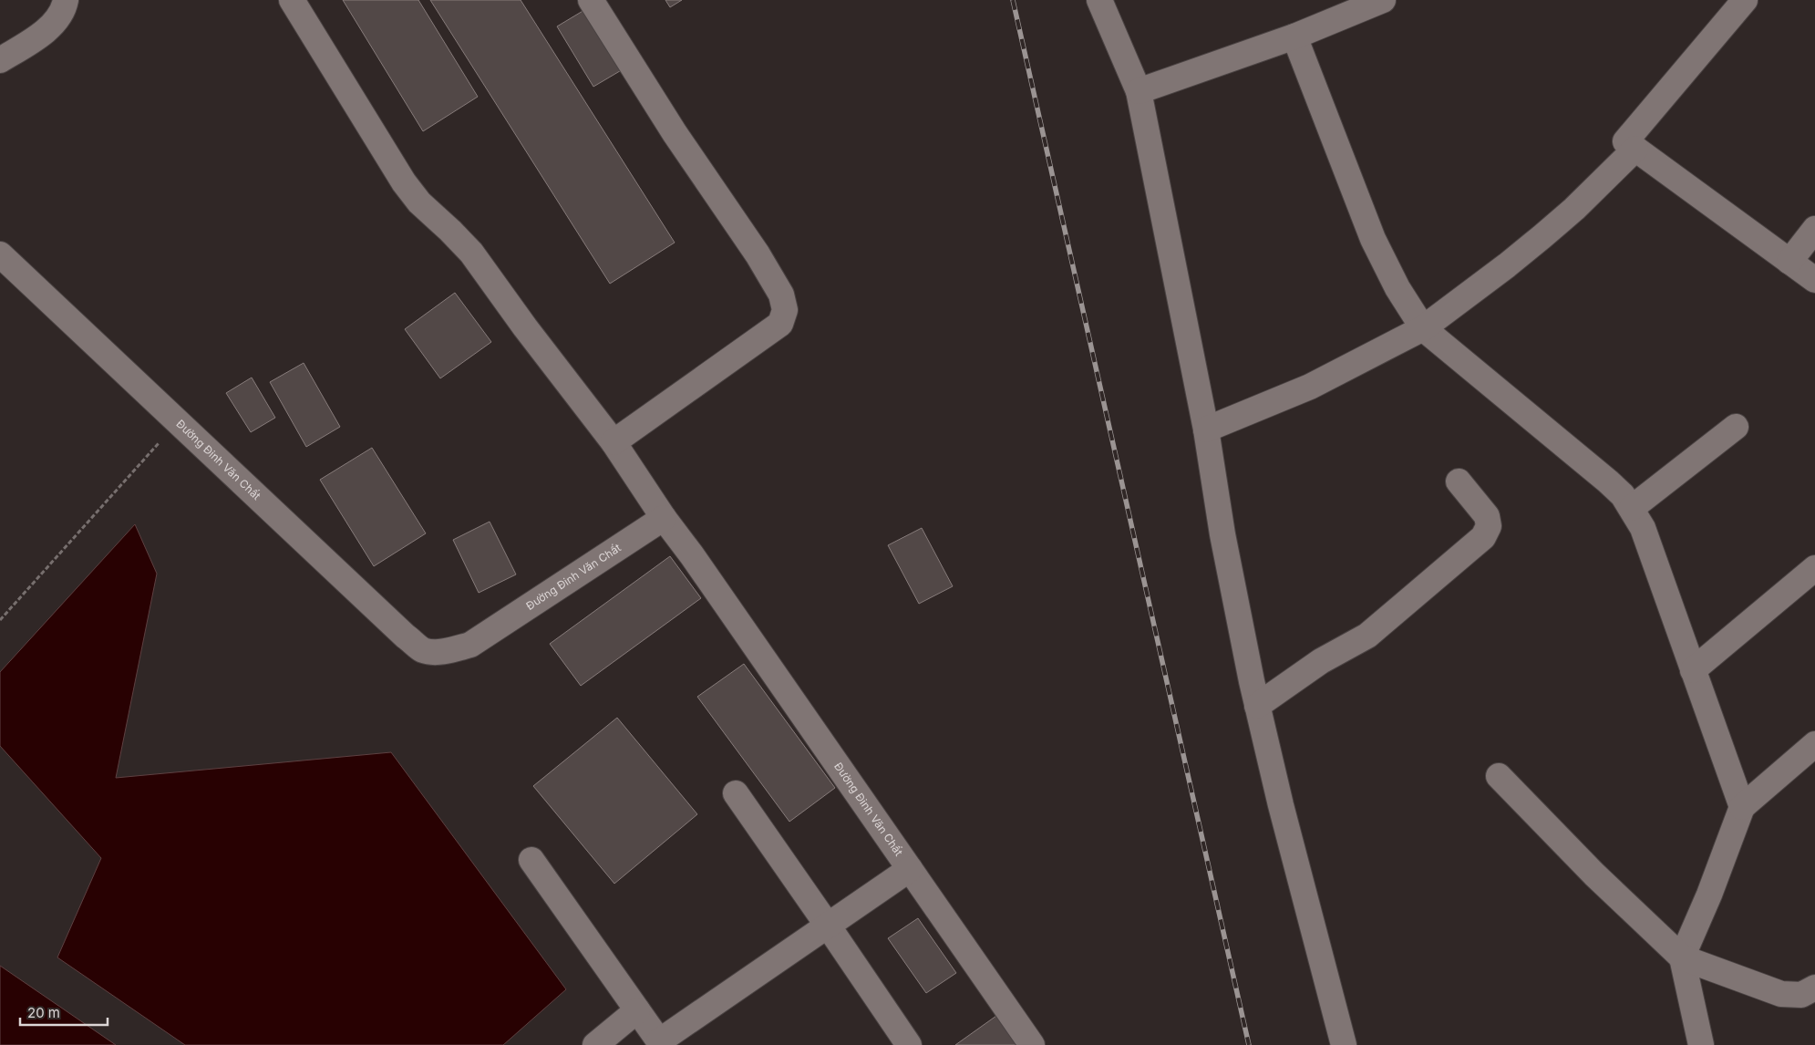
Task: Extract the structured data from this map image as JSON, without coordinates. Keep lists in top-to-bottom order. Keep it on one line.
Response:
{"streets":{"street":["Đường Đinh Văn Chất"]},"scale_bar":"20 m"}
